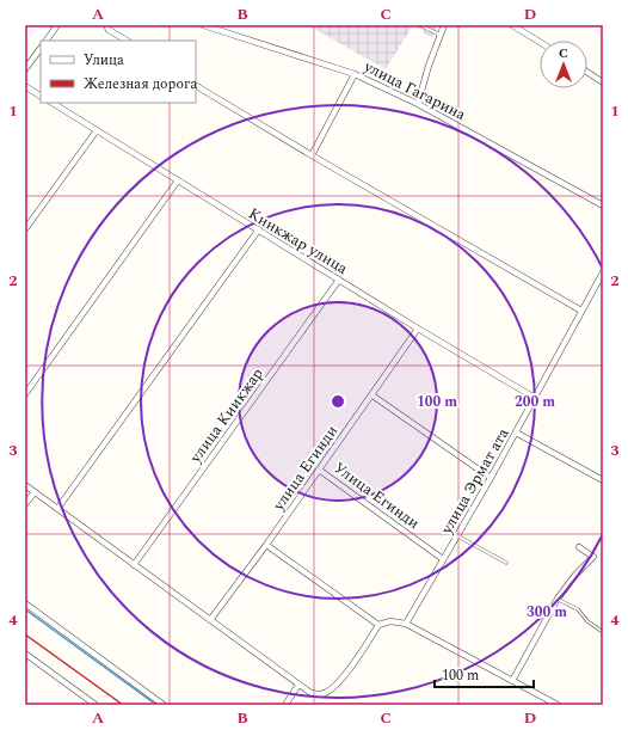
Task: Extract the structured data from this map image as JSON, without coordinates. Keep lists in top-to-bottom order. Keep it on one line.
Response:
{"streets":{"street":["улица Гагарина","Киикжар улица","улица Киикжар","улица Егинди","улица Эрмат ата","Улица Егинди"]},"crossings":[["Киикжар улица","улица Киикжар"],["Киикжар улица","улица Егинди"],["Киикжар улица","улица Эрмат ата"],["улица Егинди","Улица Егинди"],["улица Эрмат ата","Улица Егинди"]],"legend":["Улица","Железная дорога"],"scale_bar":"100 m","north":"top","grid":{"columns":["A","B","C","D"],"rows":["1","2","3","4"]},"rings":["100 m","200 m","300 m"]}
